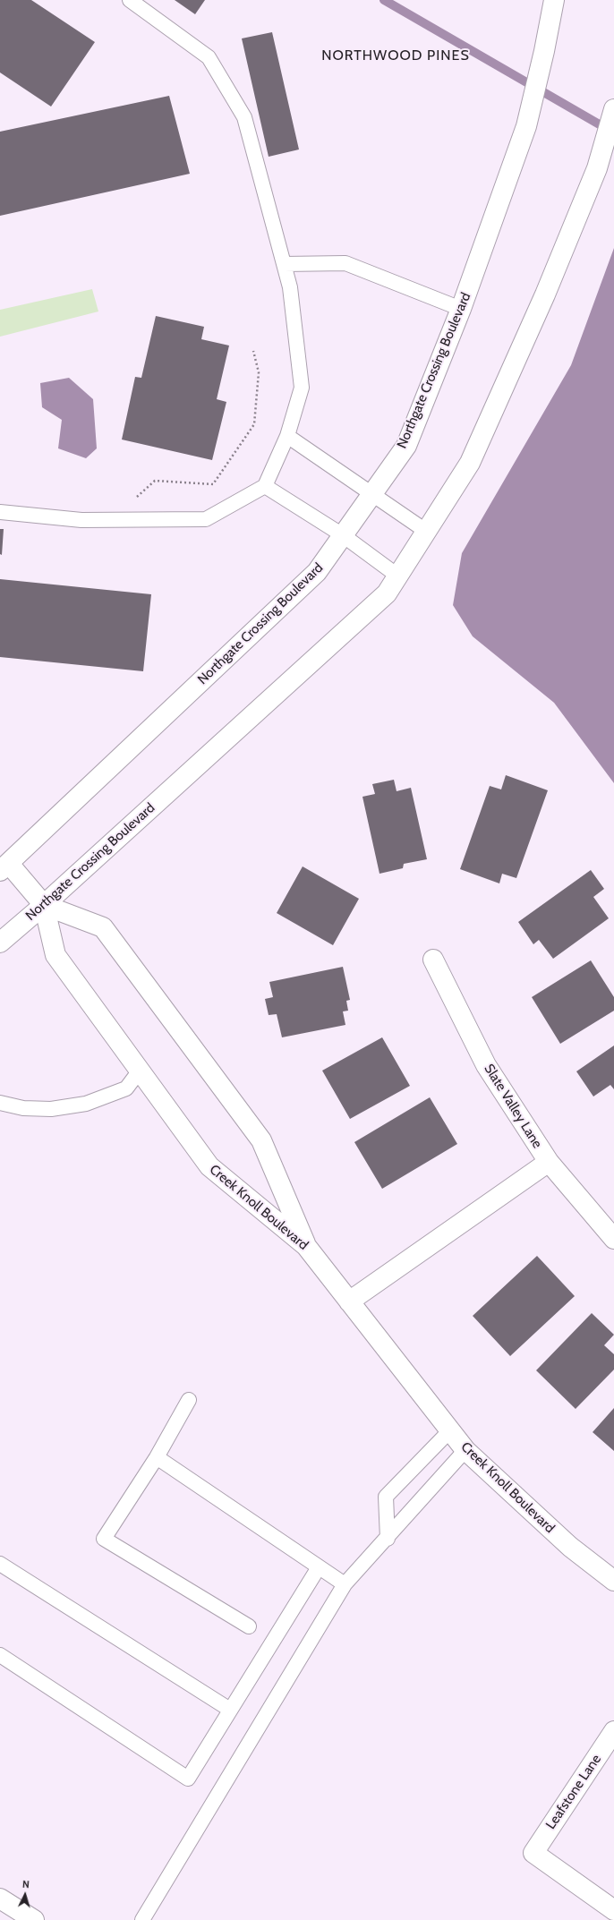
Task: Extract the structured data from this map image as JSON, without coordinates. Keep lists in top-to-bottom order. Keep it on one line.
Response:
{"streets":{"street":["Northgate Crossing Boulevard","Slate Valley Lane","Creek Knoll Boulevard","Leafstone Lane"]},"crossings":[["Northgate Crossing Boulevard","Creek Knoll Boulevard"]],"districts":["NORTHWOOD PINES"],"north":"top"}
